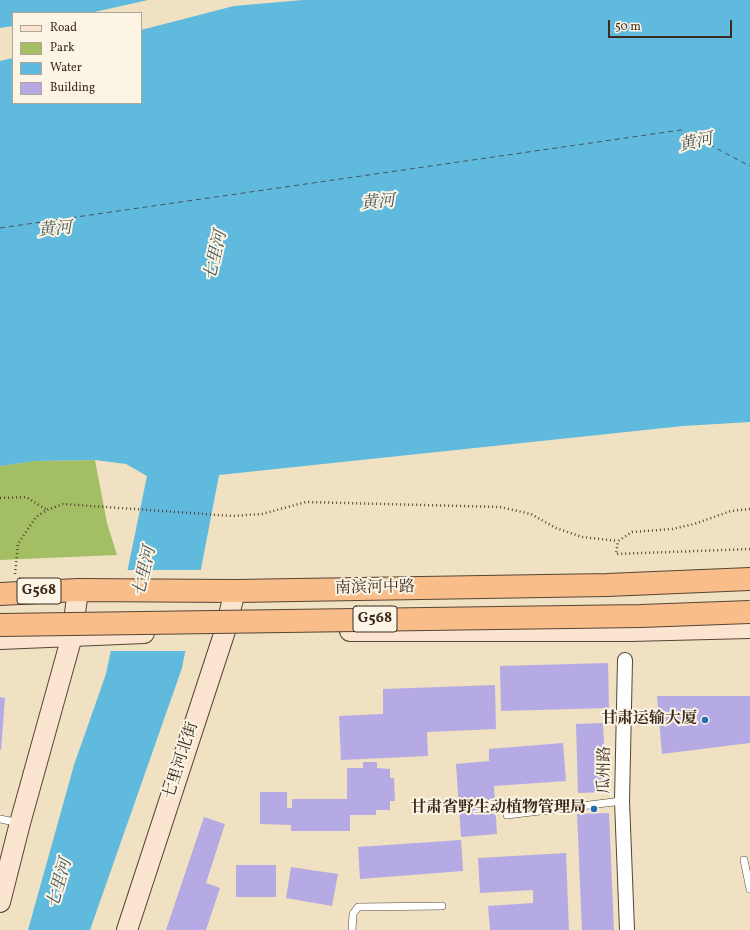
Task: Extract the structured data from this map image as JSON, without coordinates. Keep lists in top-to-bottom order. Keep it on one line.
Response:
{"streets":{"highway":["南滨河中路","G568"],"street":["七里河北街","瓜州路"]},"crossings":[["南滨河中路","七里河北街"]],"water":["黄河","七里河"],"places":["甘肃运输大厦","甘肃省野生动植物管理局"],"legend":["Road","Park","Water","Building"],"scale_bar":"50 m"}
